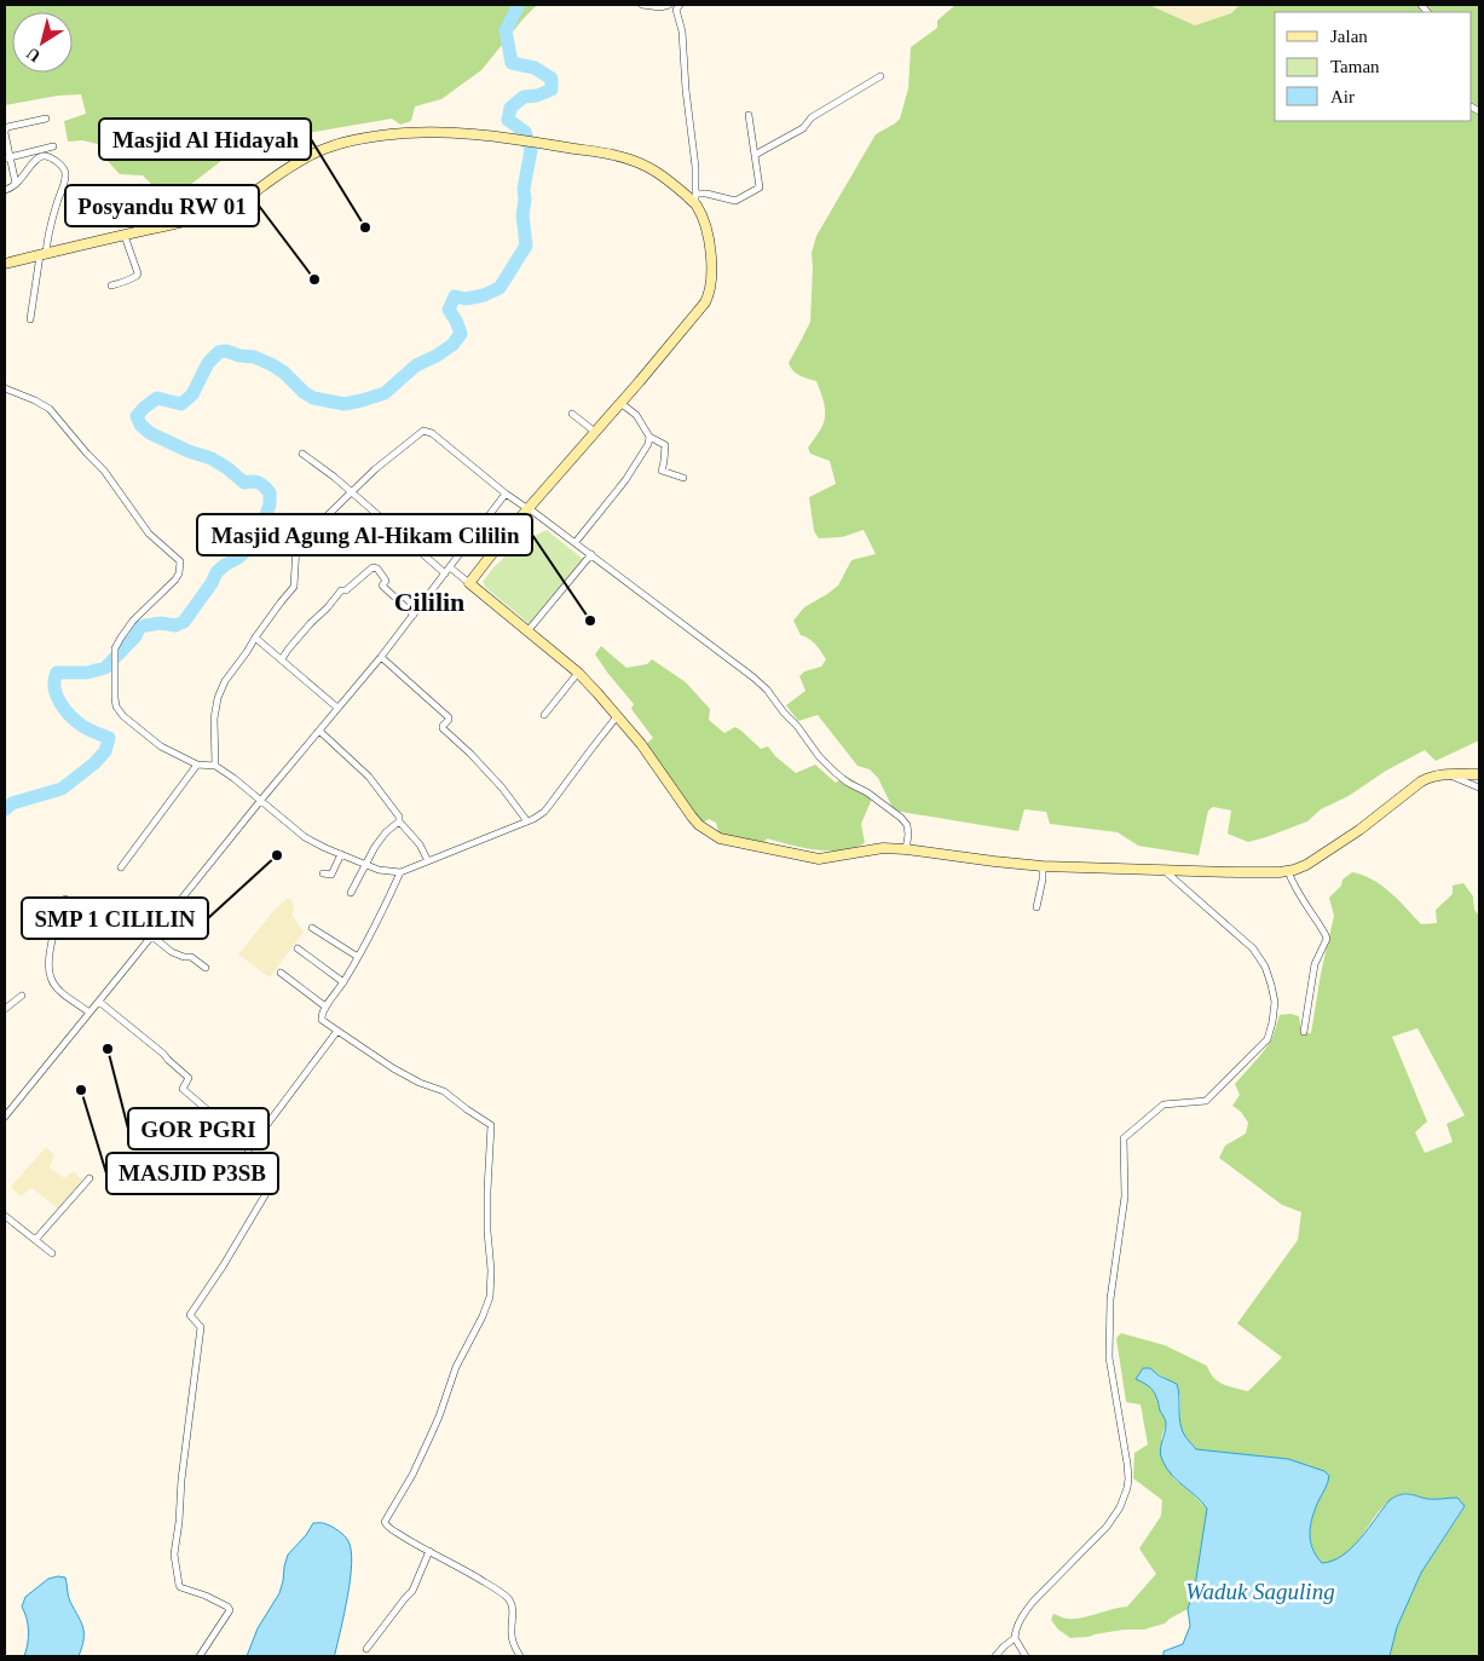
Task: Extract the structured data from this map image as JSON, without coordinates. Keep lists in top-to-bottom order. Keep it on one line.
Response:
{"districts":["Cililin"],"water":["Waduk Saguling"],"places":["Masjid Al Hidayah","Posyandu RW 01","Masjid Agung Al-Hikam Cililin","SMP 1 CILILIN","GOR PGRI","MASJID P3SB"],"legend":["Jalan","Taman","Air"],"north":"bottom left"}
